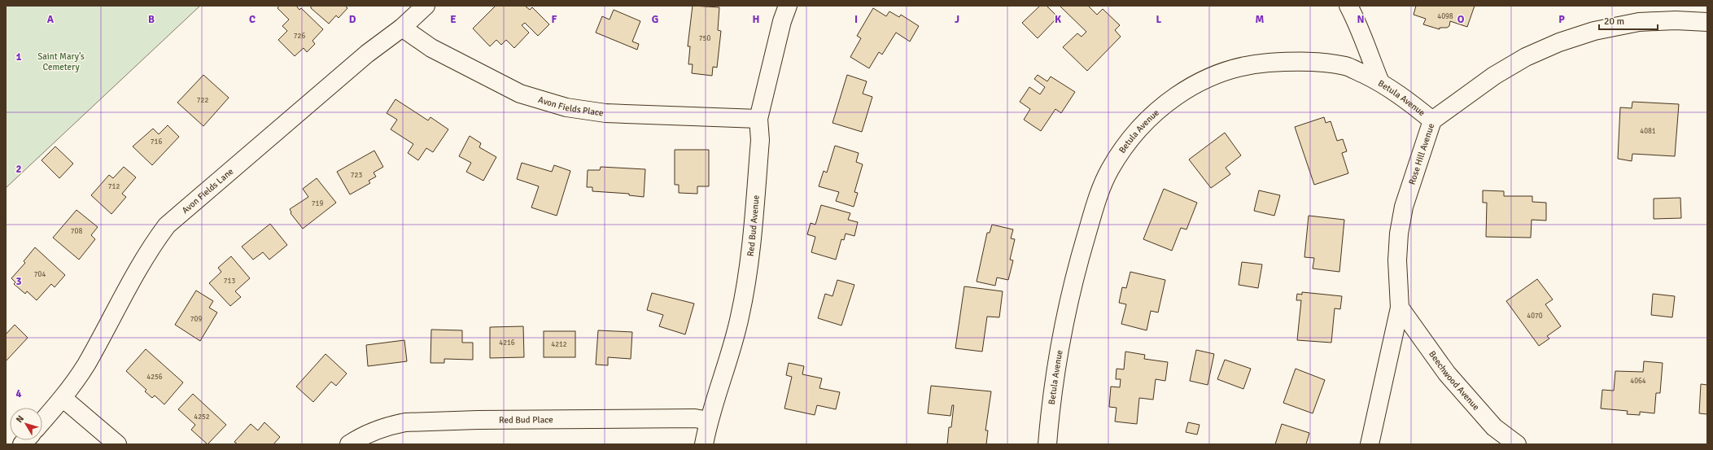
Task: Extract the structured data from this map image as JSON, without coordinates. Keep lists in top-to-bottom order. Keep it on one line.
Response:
{"streets":{"street":["Betula Avenue","Avon Fields Place","Rose Hill Avenue","Avon Fields Lane","Red Bud Avenue","Beechwood Avenue","Red Bud Place"]},"crossings":[["Betula Avenue","Rose Hill Avenue"],["Avon Fields Place","Avon Fields Lane"],["Avon Fields Place","Red Bud Avenue"],["Rose Hill Avenue","Beechwood Avenue"],["Red Bud Avenue","Red Bud Place"]],"parks":["Saint Mary’s Cemetery"],"house_numbers":["4098","726","750","722","4081","716","723","712","719","708","704","713","4070","709","4216","4212","4256","4064","4252"],"scale_bar":"20 m","north":"top left","grid":{"columns":["A","B","C","D","E","F","G","H","I","J","K","L","M","N","O","P"],"rows":["1","2","3","4"]}}
